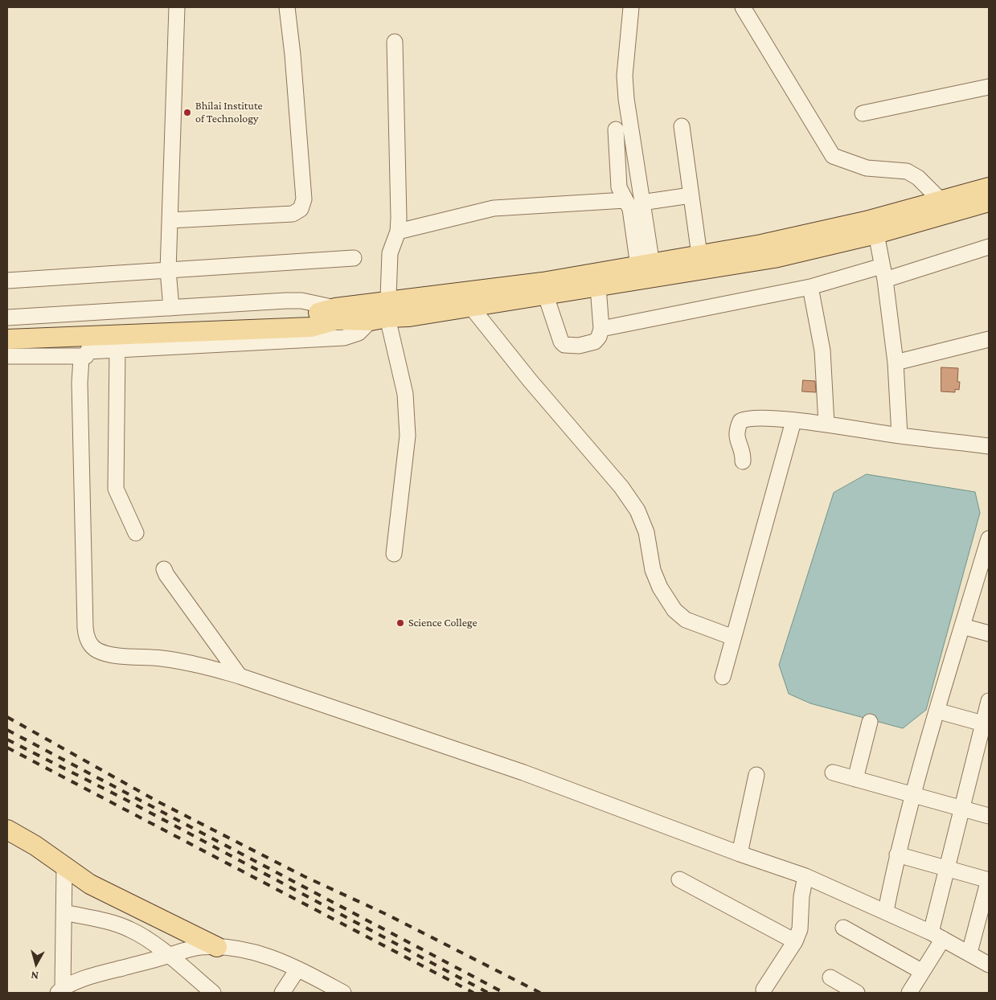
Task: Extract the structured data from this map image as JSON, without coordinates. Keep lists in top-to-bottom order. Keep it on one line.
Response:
{"places":["Bhilai Institute of Technology","Science College"],"north":"bottom"}
